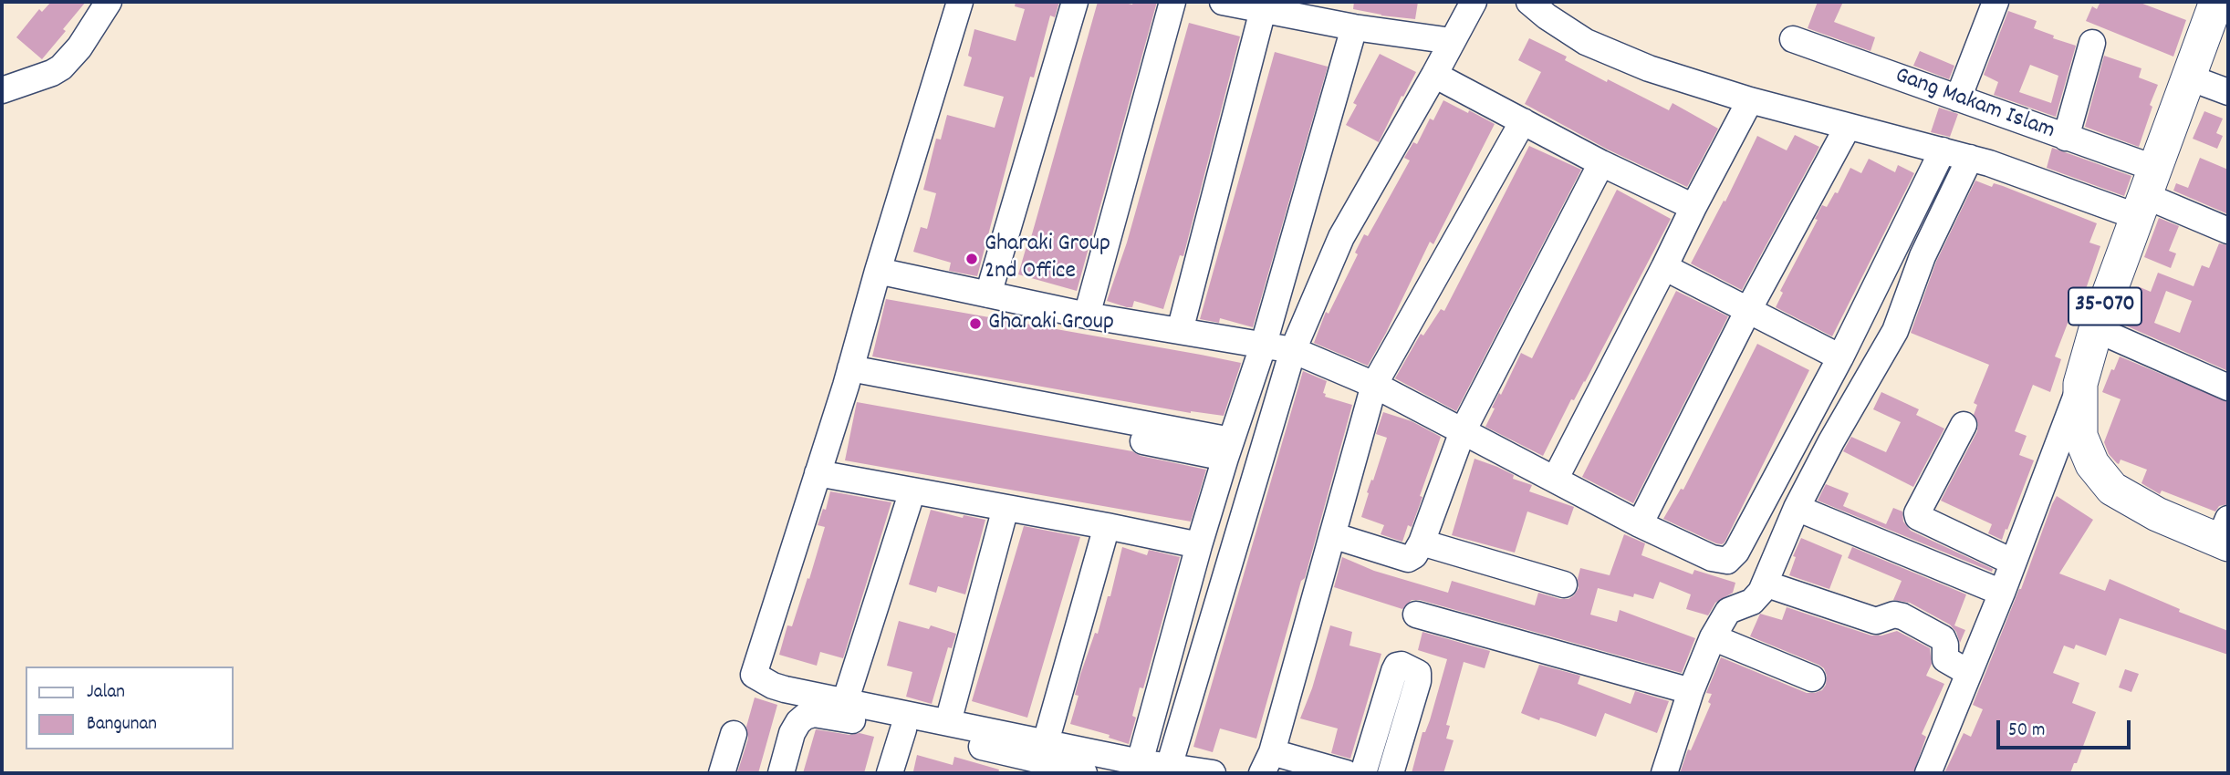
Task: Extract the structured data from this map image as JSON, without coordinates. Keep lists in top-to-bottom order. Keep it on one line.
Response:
{"streets":{"main road":["35-070"],"street":["Gang Makam Islam"]},"crossings":[["Gang Makam Islam","35-070"]],"places":["Gharaki Group 2nd Office","Gharaki Group"],"legend":["Jalan","Bangunan"],"scale_bar":"50 m"}
